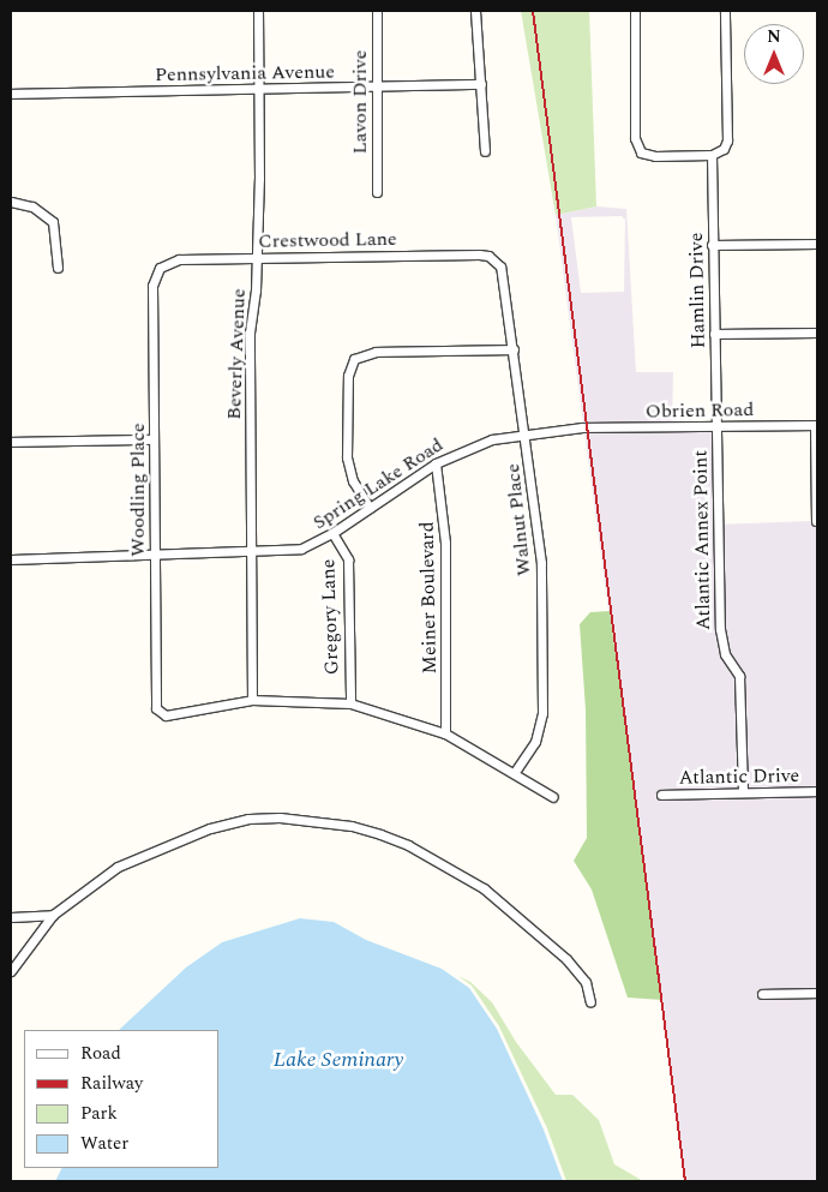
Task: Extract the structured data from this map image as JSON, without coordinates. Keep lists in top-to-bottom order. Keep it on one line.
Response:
{"streets":{"street":["Pennsylvania Avenue","Lavon Drive","Crestwood Lane","Hamlin Drive","Beverly Avenue","Obrien Road","Spring Lake Road","Woodling Place","Walnut Place","Atlantic Annex Point","Meiner Boulevard","Gregory Lane","Atlantic Drive"]},"crossings":[["Pennsylvania Avenue","Lavon Drive"],["Pennsylvania Avenue","Beverly Avenue"],["Crestwood Lane","Beverly Avenue"],["Crestwood Lane","Woodling Place"],["Crestwood Lane","Walnut Place"],["Hamlin Drive","Obrien Road"],["Hamlin Drive","Atlantic Annex Point"],["Beverly Avenue","Spring Lake Road"],["Beverly Avenue","Woodling Place"],["Obrien Road","Spring Lake Road"],["Obrien Road","Atlantic Annex Point"],["Spring Lake Road","Woodling Place"],["Spring Lake Road","Walnut Place"],["Spring Lake Road","Meiner Boulevard"],["Spring Lake Road","Gregory Lane"],["Atlantic Annex Point","Atlantic Drive"]],"water":["Lake Seminary"],"legend":["Road","Railway","Park","Water"],"north":"top"}
